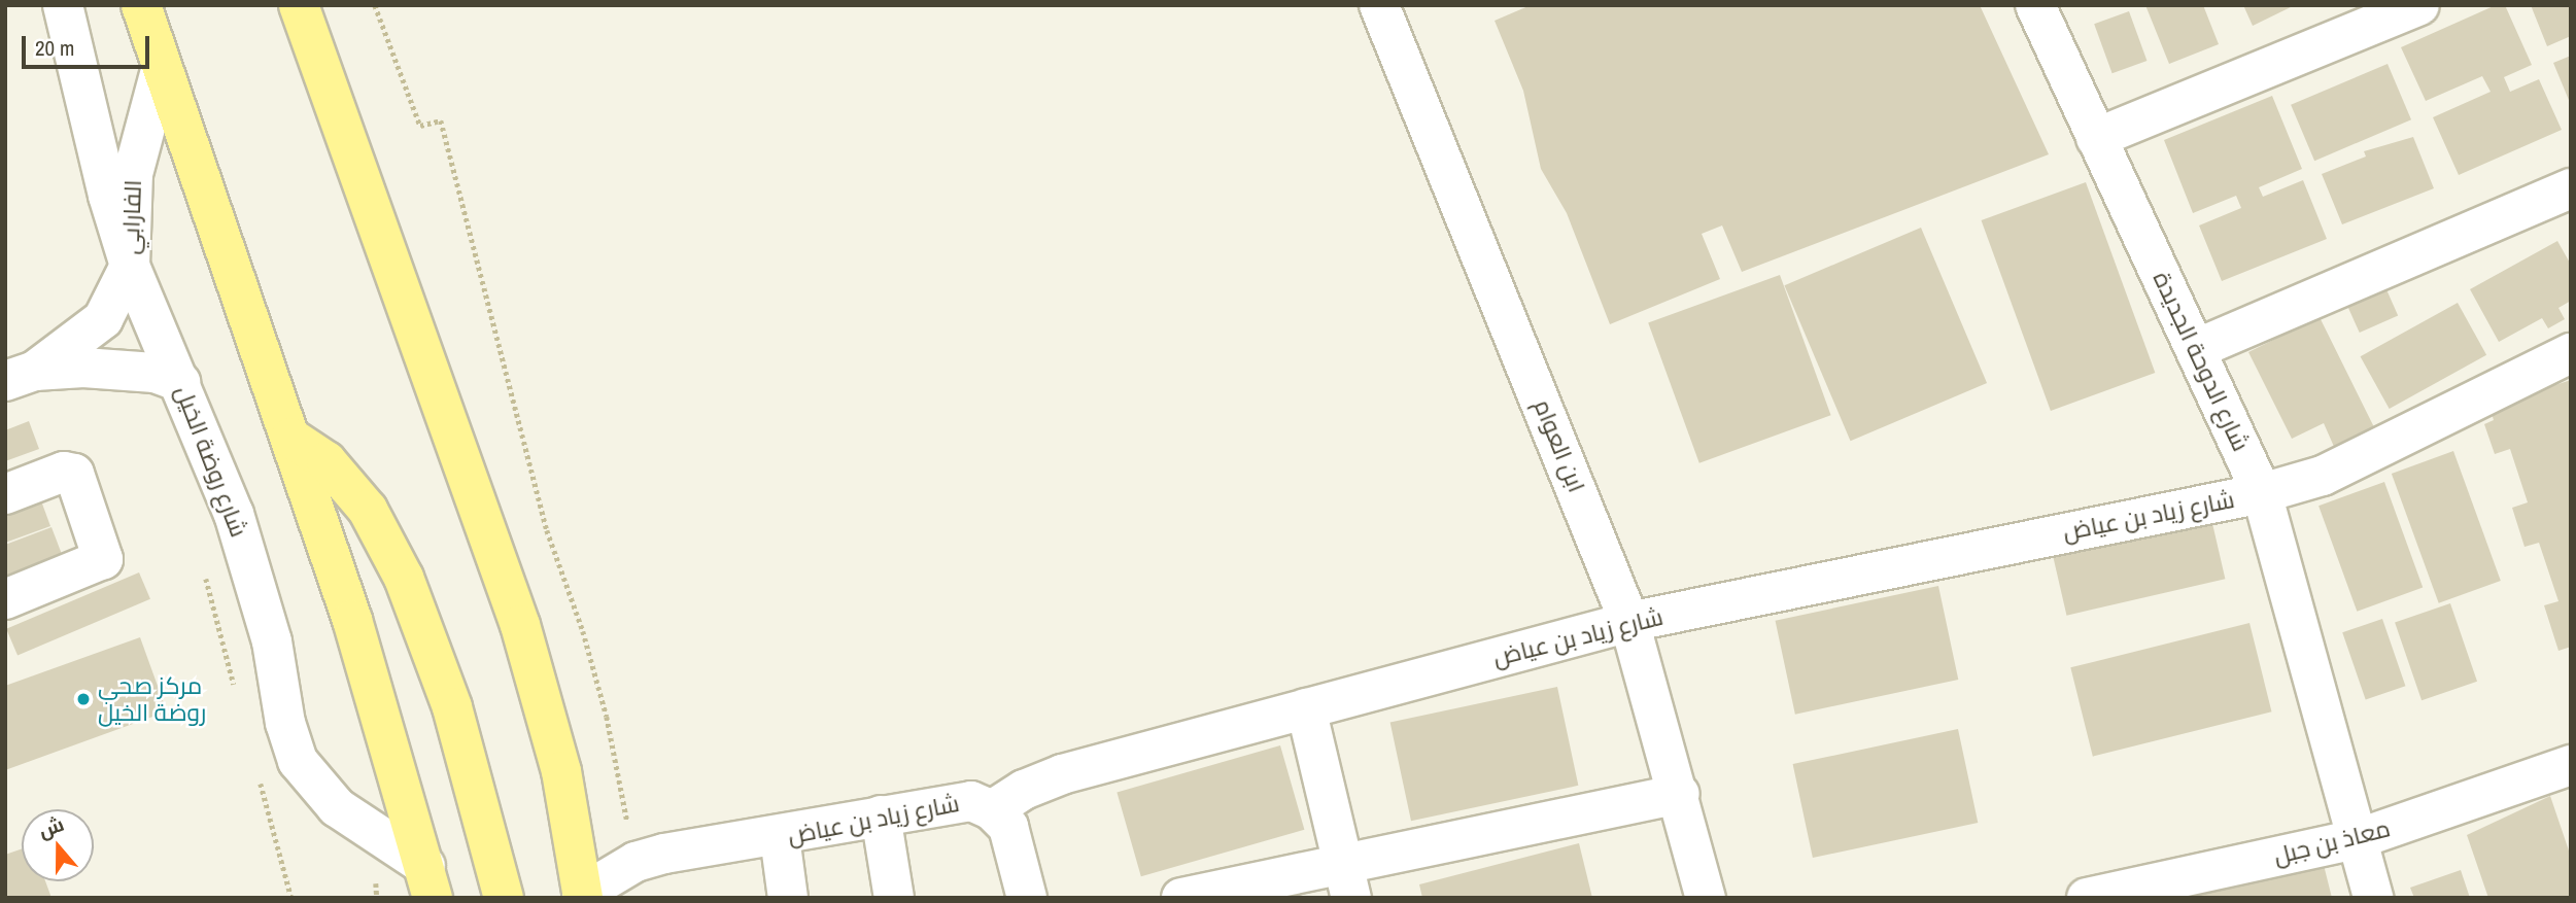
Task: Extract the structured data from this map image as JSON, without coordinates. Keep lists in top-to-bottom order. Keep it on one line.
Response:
{"streets":{"main road":["شارع روضة الخيل"],"street":["الفارابي","شارع الدوحة الجديدة","ابن العوام","شارع زياد بن عياض","معاذ بن جبل"]},"crossings":[["الفارابي","شارع روضة الخيل"],["شارع الدوحة الجديدة","شارع زياد بن عياض"],["شارع الدوحة الجديدة","معاذ بن جبل"],["ابن العوام","شارع زياد بن عياض"]],"places":["مركز صحي روضة الخيل"],"scale_bar":"20 m","north":"top"}
